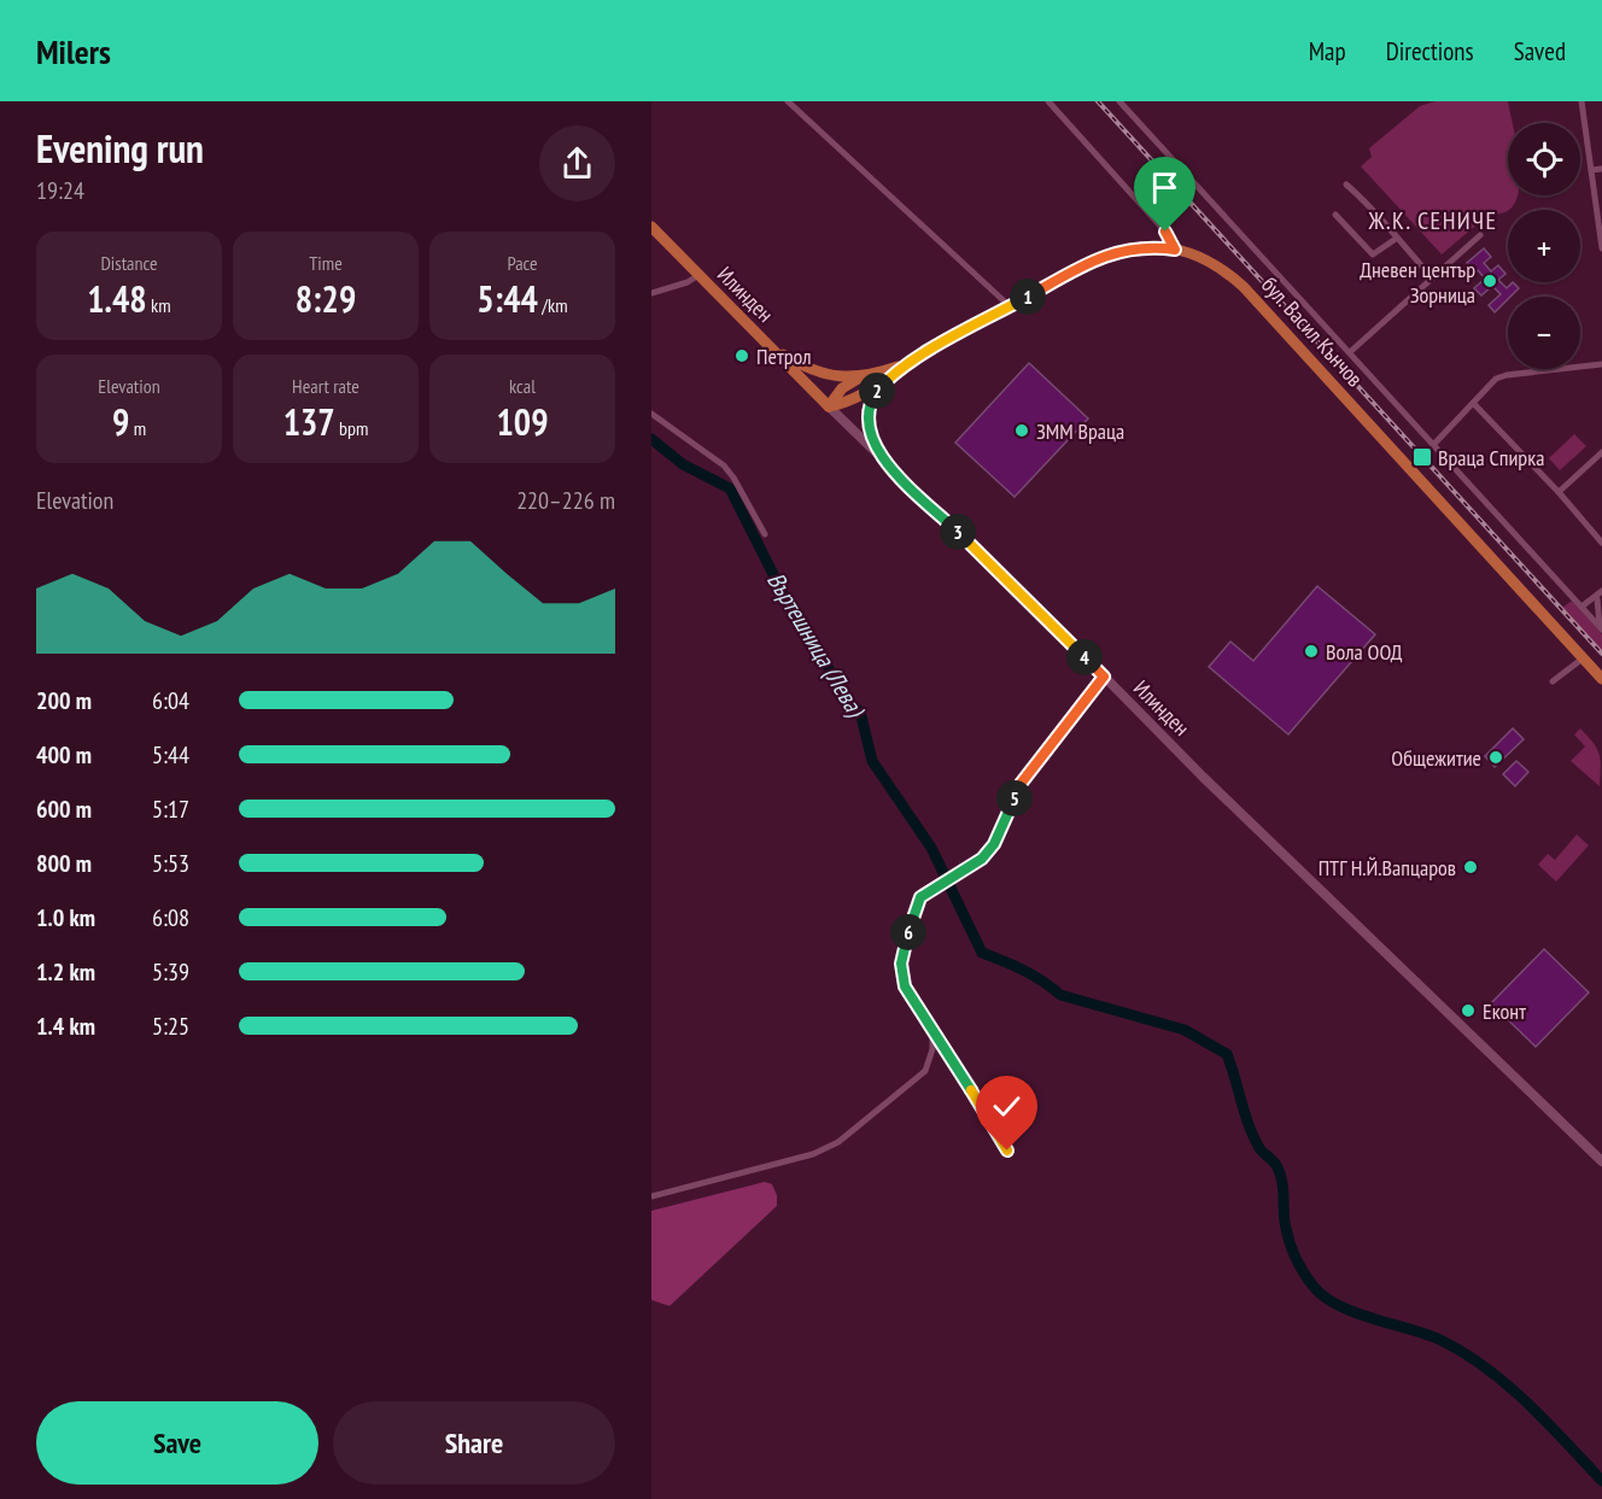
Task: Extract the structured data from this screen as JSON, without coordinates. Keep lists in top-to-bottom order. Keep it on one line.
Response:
{"streets":{"main road":["Илинден","бул. Васил Кънчов"]},"crossings":[["Илинден","бул. Васил Кънчов"]],"districts":["Ж.К. СЕНИЧЕ"],"water":["Въртешница (Лева)"],"places":{"other":["Дневен център Зорница","Петрол","ЗММ Враца","Вола ООД","Общежитие","ПТГ Н.Й.Вапцаров","Еконт"],"transit":["Враца Спирка"]},"page":{"header":"Milers","nav":["Map","Directions","Saved"],"heading":["Evening run","19:24"],"map_buttons":["+","−"],"stats":[["Distance","1.48 km"],["Time","8:29"],["Pace","5:44 /km"],["Elevation","9 m"],["Heart rate","137 bpm"],["kcal","109"]],"pins":["1","2","3","4","5","6"],"chart":["Elevation","220–226 m"],"list":[{"name":"200 m","note":"6:04"},{"name":"400 m","note":"5:44"},{"name":"600 m","note":"5:17"},{"name":"800 m","note":"5:53"},{"name":"1.0 km","note":"6:08"},{"name":"1.2 km","note":"5:39"},{"name":"1.4 km","note":"5:25"}],"buttons":["Save","Share"]}}
